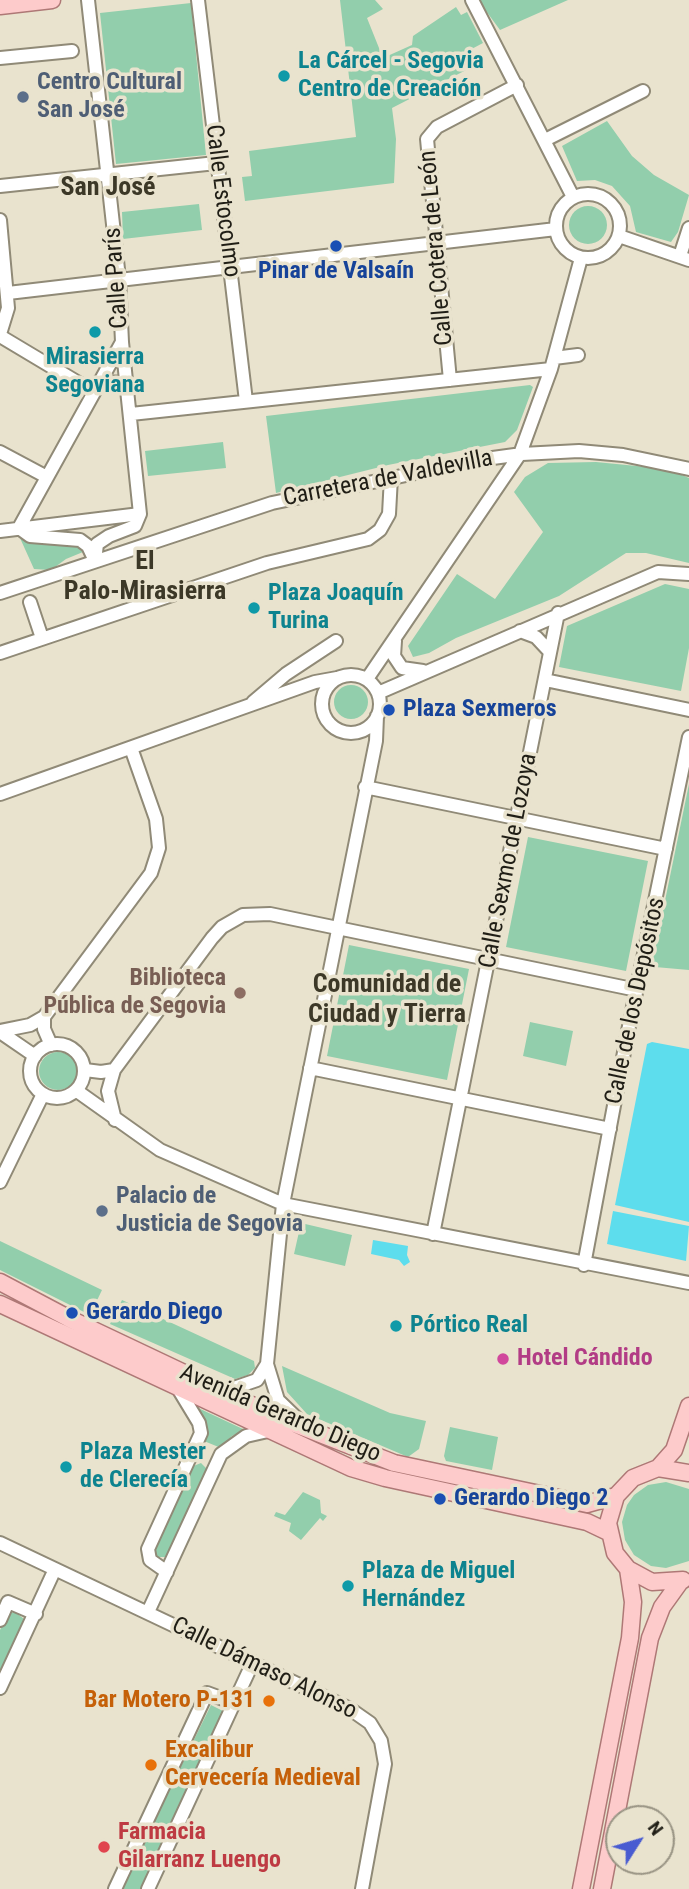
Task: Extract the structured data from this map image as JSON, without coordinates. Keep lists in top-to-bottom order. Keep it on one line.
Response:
{"streets":{"main road":["Avenida Gerardo Diego"],"street":["Calle Estocolmo","Calle Cotera de León","Calle París","Carretera de Valdevilla","Calle Sexmo de Lozoya","Calle de los Depósitos","Calle Dámaso Alonso"]},"districts":["San José","El Palo-Mirasierra","Comunidad de Ciudad y Tierra"],"places":["La Cárcel - Segovia Centro de Creación","Centro Cultural San José","Pinar de Valsaín","Mirasierra Segoviana","Plaza Joaquín Turina","Plaza Sexmeros","Biblioteca Pública de Segovia","Palacio de Justicia de Segovia","Gerardo Diego","Pórtico Real","Hotel Cándido","Plaza Mester de Clerecía","Gerardo Diego 2","Plaza de Miguel Hernández","Bar Motero P-131","Excalibur Cervecería Medieval","Farmacia Gilarranz Luengo"],"north":"top right"}
